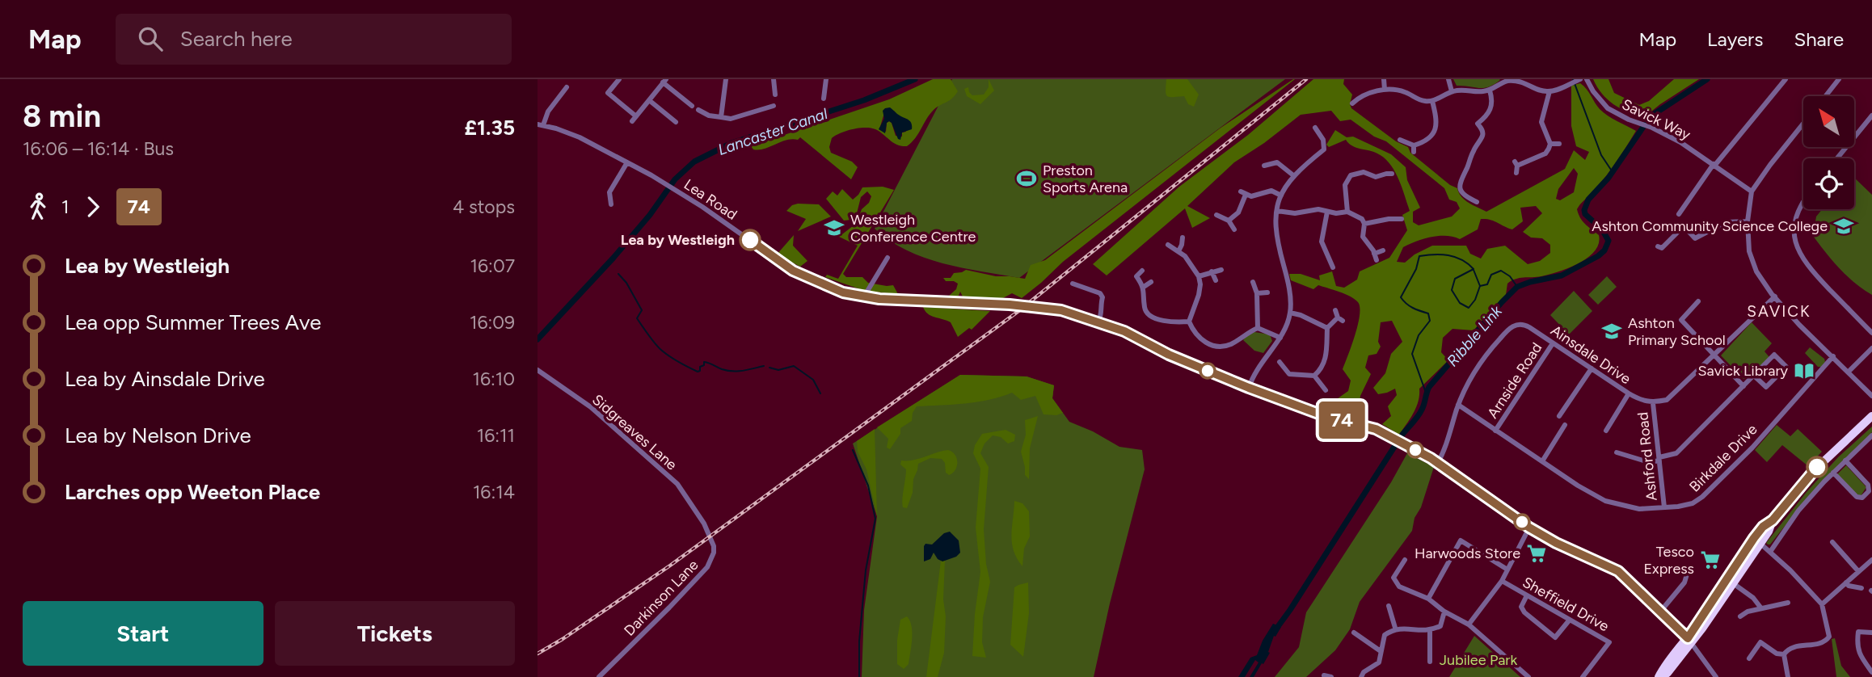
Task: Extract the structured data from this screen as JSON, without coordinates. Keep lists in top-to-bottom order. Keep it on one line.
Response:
{"streets":{"street":["Savick Way","Lea Road","Ainsdale Drive","Arnside Road","Sidgreaves Lane","Ashford Road","Birkdale Drive","Darkinson Lane","Sheffield Drive"]},"crossings":[["Lea Road","Ainsdale Drive"],["Ainsdale Drive","Arnside Road"],["Ainsdale Drive","Ashford Road"],["Ainsdale Drive","Birkdale Drive"],["Arnside Road","Birkdale Drive"],["Sidgreaves Lane","Darkinson Lane"],["Ashford Road","Birkdale Drive"]],"districts":["SAVICK"],"water":["Lancaster Canal","Ribble Link"],"parks":["Jubilee Park"],"places":{"sports":["Preston Sports Arena"],"school or university":["Ashton Community Science College","Westleigh Conference Centre","Ashton Primary School"],"other":["Lea by Westleigh"],"library":["Savick Library"],"supermarket":["Harwoods Store","Tesco Express"]},"lines":["bus line 74"],"north":"top left","page":{"header":"Map","search":"Search here","nav":["Map","Layers","Share"],"heading":["8 min","16:06 – 16:14 · Bus","£1.35"],"on_map":"74","legs":["1","74","4 stops"],"list":[{"name":"Lea by Westleigh","value":"16:07"},{"name":"Lea opp Summer Trees Ave","value":"16:09"},{"name":"Lea by Ainsdale Drive","value":"16:10"},{"name":"Lea by Nelson Drive","value":"16:11"},{"name":"Larches opp Weeton Place","value":"16:14"}],"buttons":["Start","Tickets"]}}
